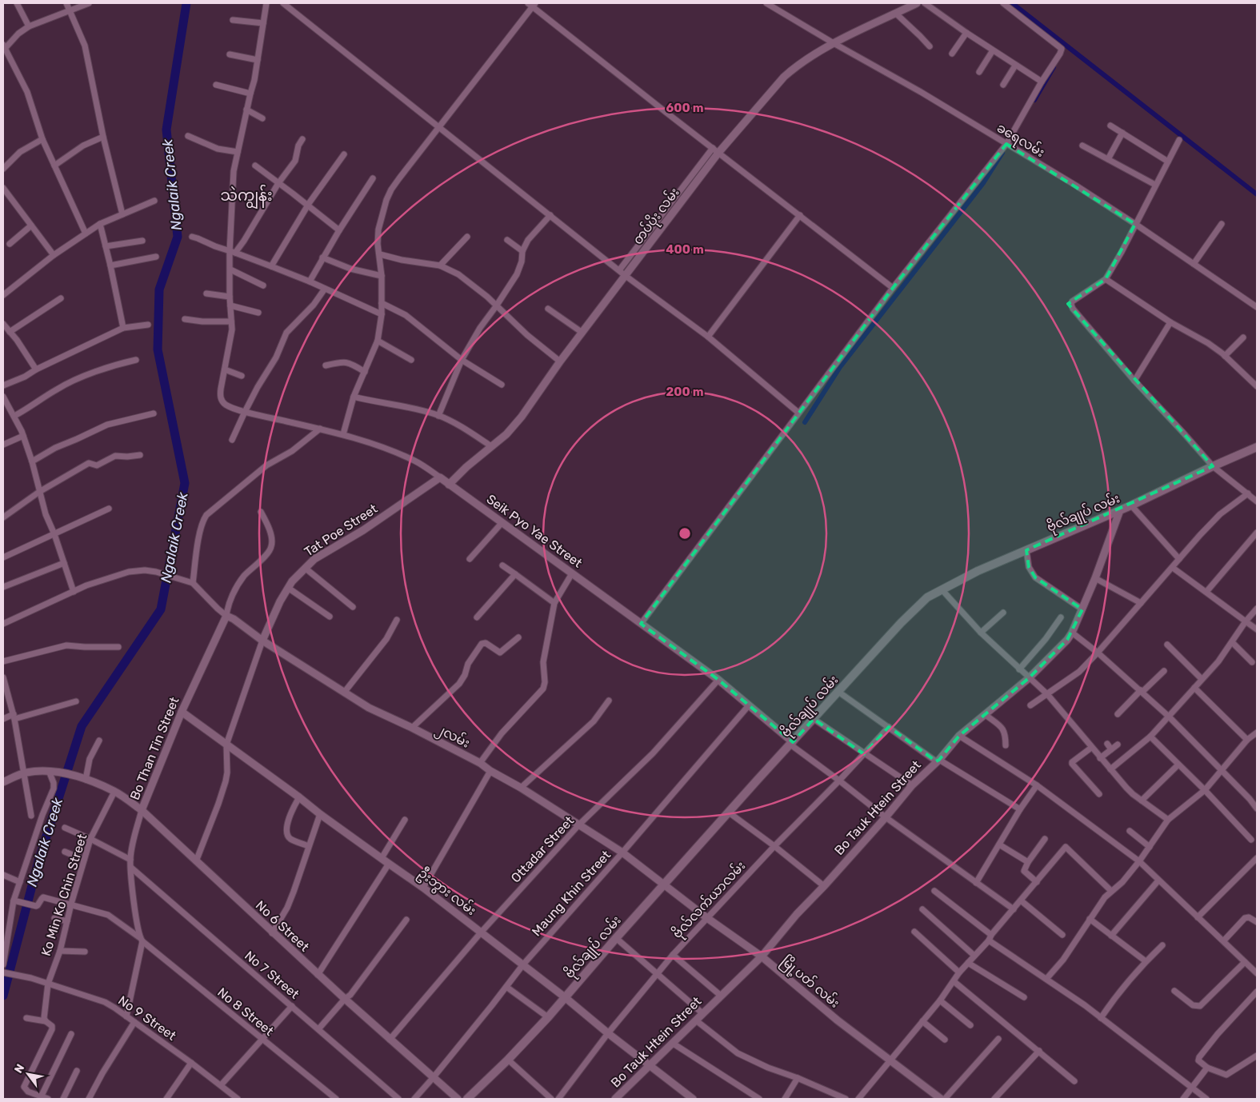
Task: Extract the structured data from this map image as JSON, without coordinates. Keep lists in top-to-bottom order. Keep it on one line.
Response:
{"streets":{"main road":["ဗိုလ်ချုပ် လမ်း"],"street":["ခရေလမ်း","တပ်ပိုး လမ်း","Tat Poe Street","Seik Pyo Yae Street","၂လမ်း","Bo Than Tin Street","Bo Tauk Htein Street","Ottadar Street","ဦးဘွား လမ်း","Maung Khin Street","Ko Min Ko Chin Street","ဗိုလ်လက်ယာလမ်း","No 6 Street","No 7 Street","မြို့ပတ် လမ်း","No 8 Street","No 9 Street"]},"crossings":[["ခရေလမ်း","တပ်ပိုး လမ်း"],["တပ်ပိုး လမ်း","Seik Pyo Yae Street"],["ဗိုလ်ချုပ် လမ်း","Seik Pyo Yae Street"],["ဗိုလ်ချုပ် လမ်း","၂လမ်း"],["ဗိုလ်ချုပ် လမ်း","Bo Tauk Htein Street"],["ဗိုလ်ချုပ် လမ်း","ဦးဘွား လမ်း"],["ဗိုလ်ချုပ် လမ်း","မြို့ပတ် လမ်း"],["Tat Poe Street","Seik Pyo Yae Street"],["Tat Poe Street","၂လမ်း"],["Seik Pyo Yae Street","Ottadar Street"],["Seik Pyo Yae Street","Maung Khin Street"],["၂လမ်း","Bo Than Tin Street"],["၂လမ်း","Ottadar Street"],["၂လမ်း","Maung Khin Street"],["၂လမ်း","မြို့ပတ် လမ်း"],["Bo Than Tin Street","ဦးဘွား လမ်း"],["Bo Than Tin Street","No 6 Street"],["Bo Than Tin Street","No 7 Street"],["Bo Than Tin Street","No 8 Street"],["Bo Than Tin Street","No 9 Street"],["Bo Tauk Htein Street","ဦးဘွား လမ်း"],["Bo Tauk Htein Street","မြို့ပတ် လမ်း"],["Ottadar Street","ဦးဘွား လမ်း"],["Ottadar Street","No 6 Street"],["ဦးဘွား လမ်း","Maung Khin Street"],["ဦးဘွား လမ်း","ဗိုလ်လက်ယာလမ်း"],["Maung Khin Street","No 6 Street"],["Ko Min Ko Chin Street","No 6 Street"],["Ko Min Ko Chin Street","No 8 Street"],["Ko Min Ko Chin Street","No 9 Street"],["ဗိုလ်လက်ယာလမ်း","မြို့ပတ် လမ်း"]],"districts":["သဲကျွန်း"],"water":["Ngalaik Creek"],"north":"top left","rings":["600 m","400 m","200 m"]}
